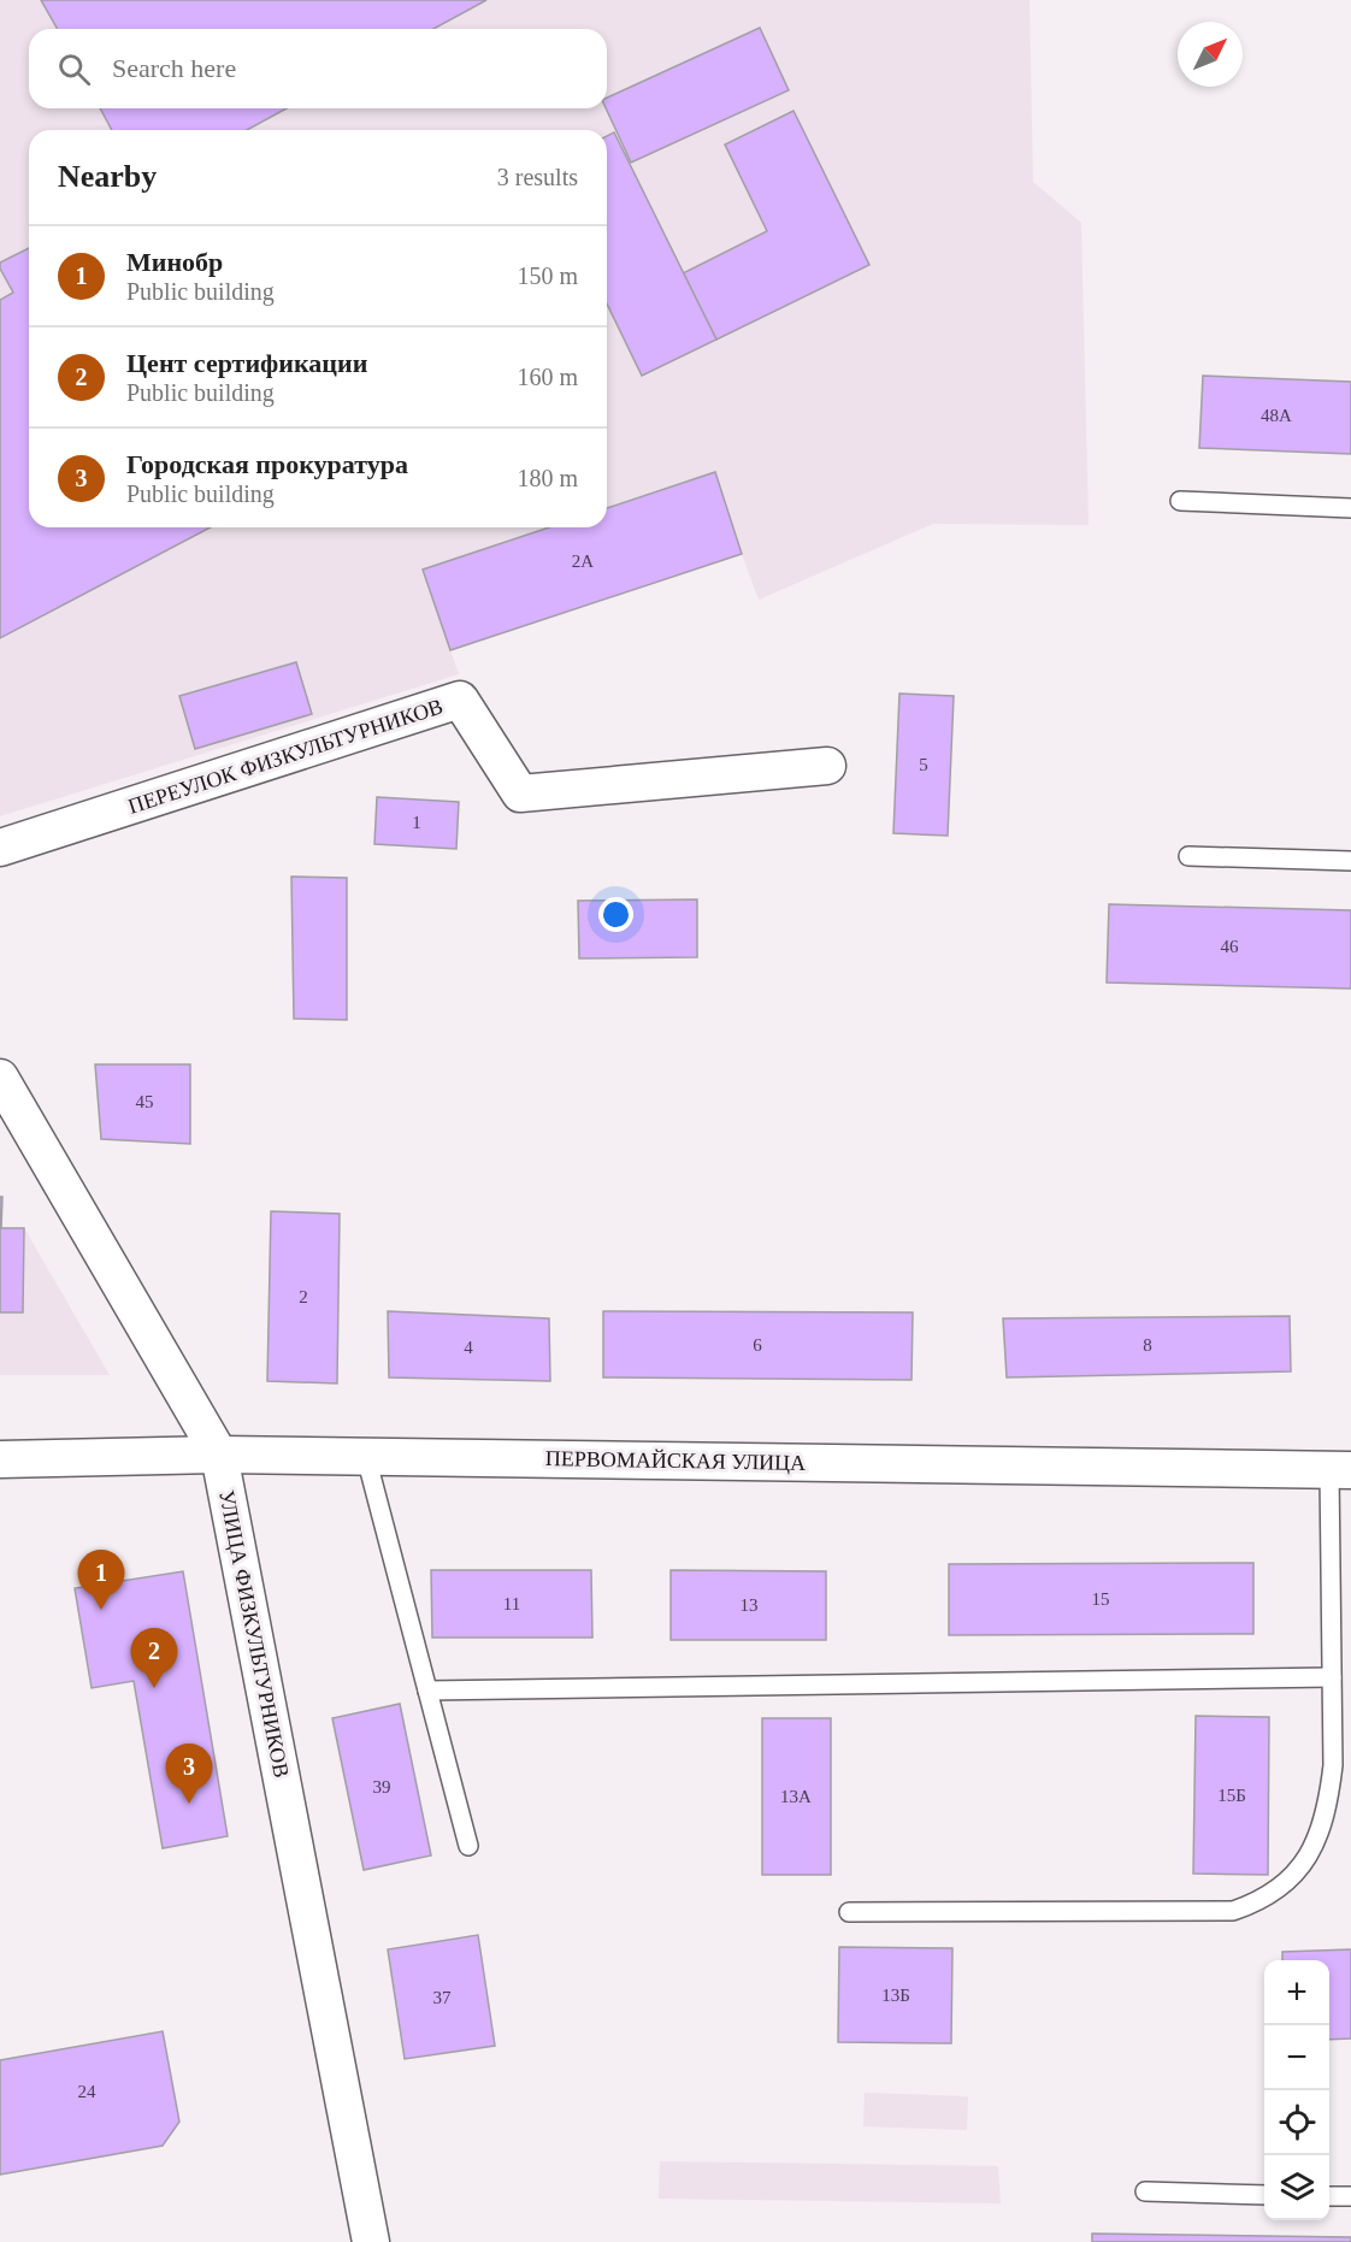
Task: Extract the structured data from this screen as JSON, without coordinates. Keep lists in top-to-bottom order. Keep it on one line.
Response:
{"streets":{"street":["ПЕРЕУЛОК ФИЗКУЛЬТУРНИКОВ","ПЕРВОМАЙСКАЯ УЛИЦА","УЛИЦА ФИЗКУЛЬТУРНИКОВ"]},"crossings":[["ПЕРВОМАЙСКАЯ УЛИЦА","УЛИЦА ФИЗКУЛЬТУРНИКОВ"]],"house_numbers":["48А","2А","5","1","46","45","2","6","8","4","15","11","13","39","15Б","13А","13Б","37","24"],"north":"top right","page":{"search":"Search here","heading":["Nearby","3 results"],"list":[{"mark":"1","name":"Минобр","note":"Public building","value":"150 m"},{"mark":"2","name":"Цент сертификации","note":"Public building","value":"160 m"},{"mark":"3","name":"Городская прокуратура","note":"Public building","value":"180 m"}],"pins":["1","2","3"],"map_buttons":["+","−"]}}
